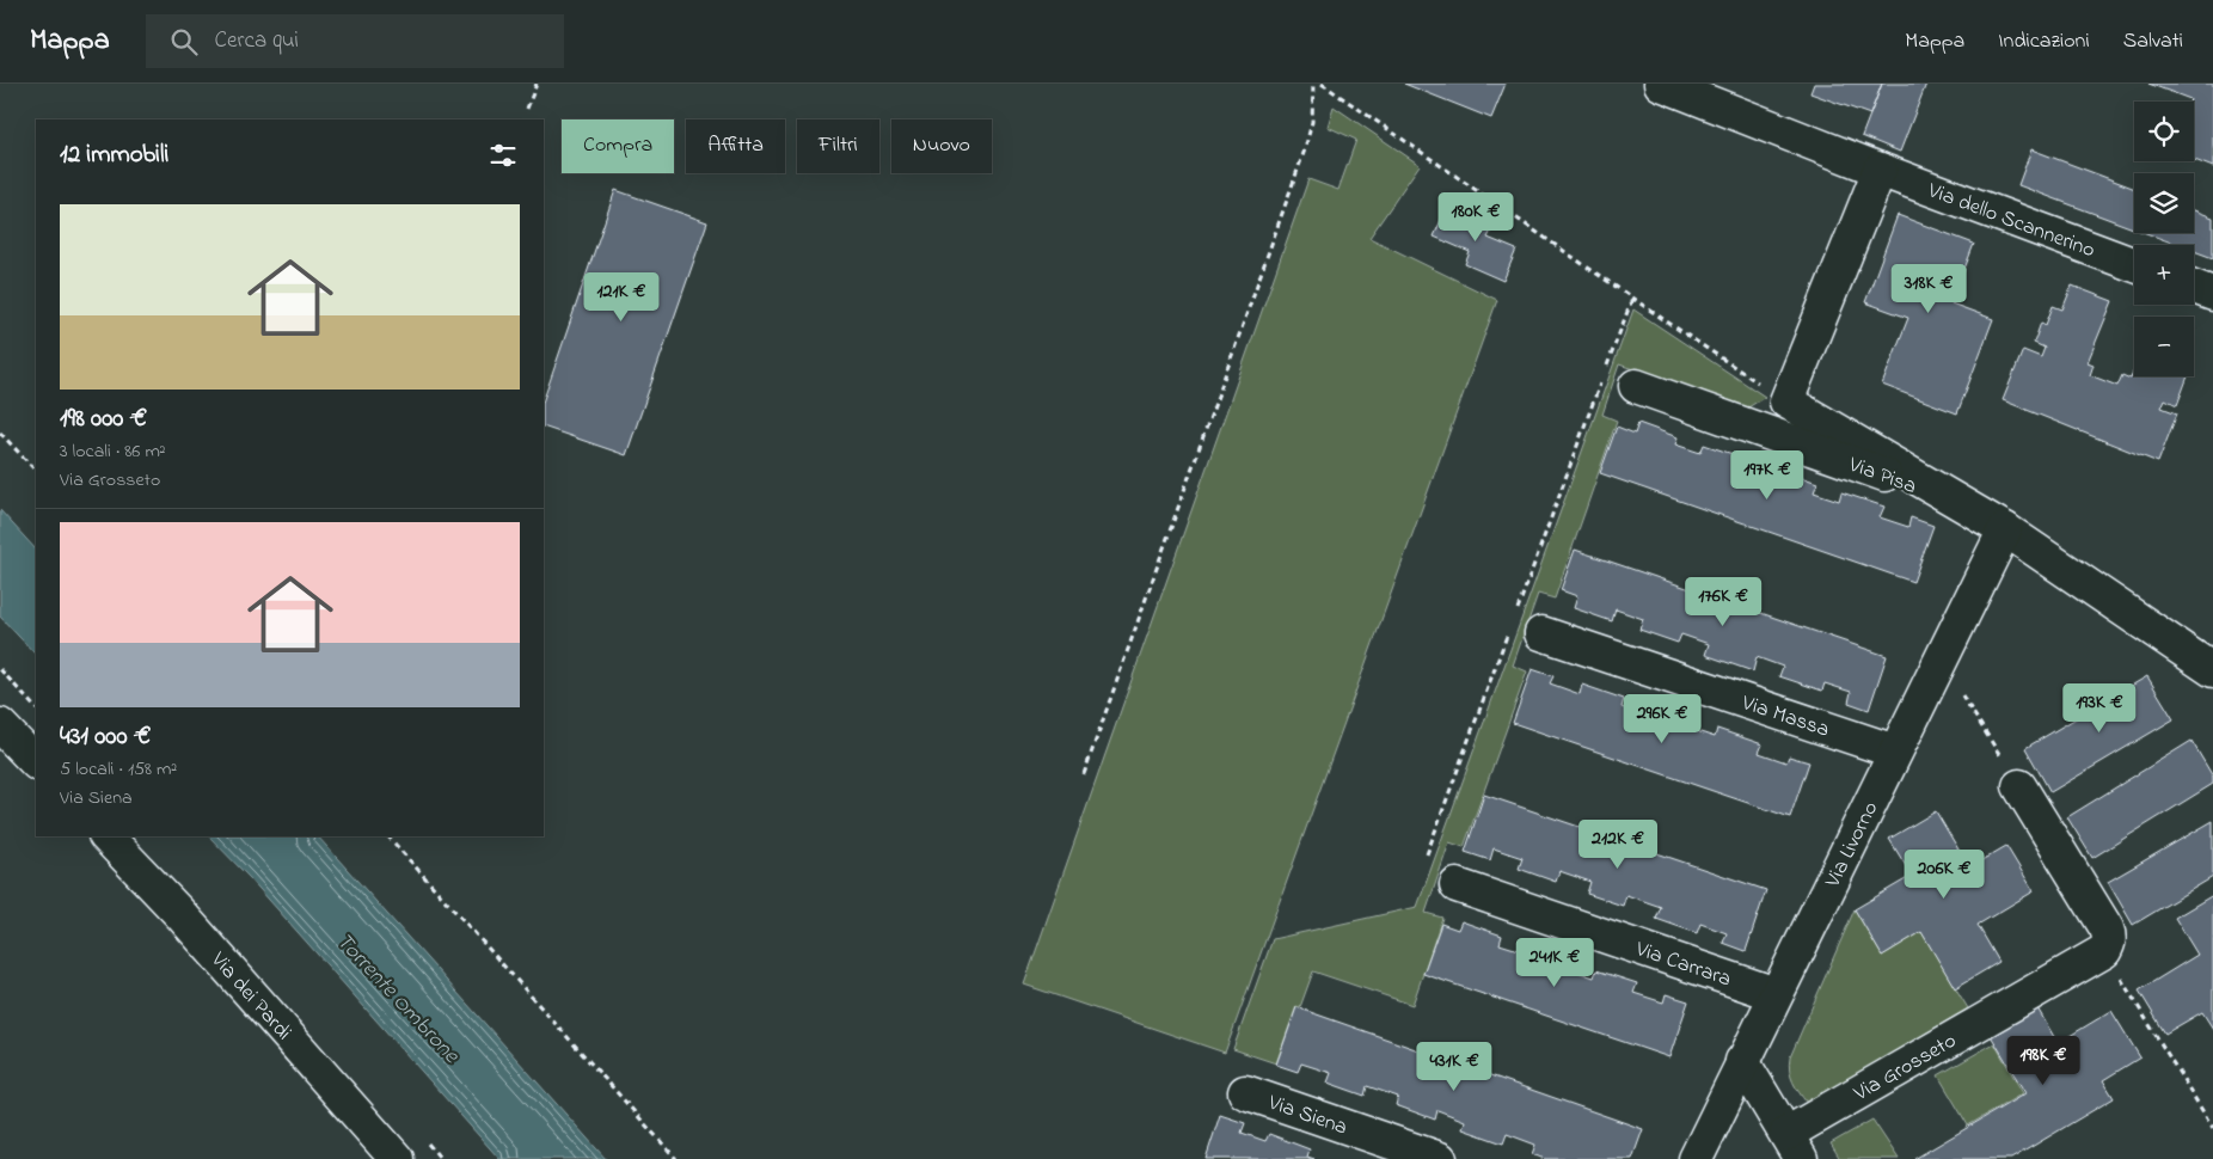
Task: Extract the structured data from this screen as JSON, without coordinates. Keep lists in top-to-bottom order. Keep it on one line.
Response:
{"streets":{"street":["Via dello Scannerino","Via Pisa","Via Massa","Via Livorno","Via Carrara","Via dei Pardi","Via Grosseto","Via Siena"]},"crossings":[["Via Pisa","Via Livorno"],["Via Massa","Via Livorno"],["Via Livorno","Via Carrara"]],"water":["Torrente Ombrone"],"page":{"header":"Mappa","search":"Cerca qui","nav":["Mappa","Indicazioni","Salvati"],"map_buttons":["+","−"],"chip":["Compra","Affitta","Filtri","Nuovo"],"heading":"12 immobili","list":[{"name":"198 000 €","note":"3 locali · 86 m² · Via Grosseto"},{"name":"431 000 €","note":"5 locali · 158 m² · Via Siena"}],"price":["180K €","318K €","121K €","197K €","176K €","193K €","296K €","212K €","206K €","241K €","198K €","431K €"]}}
